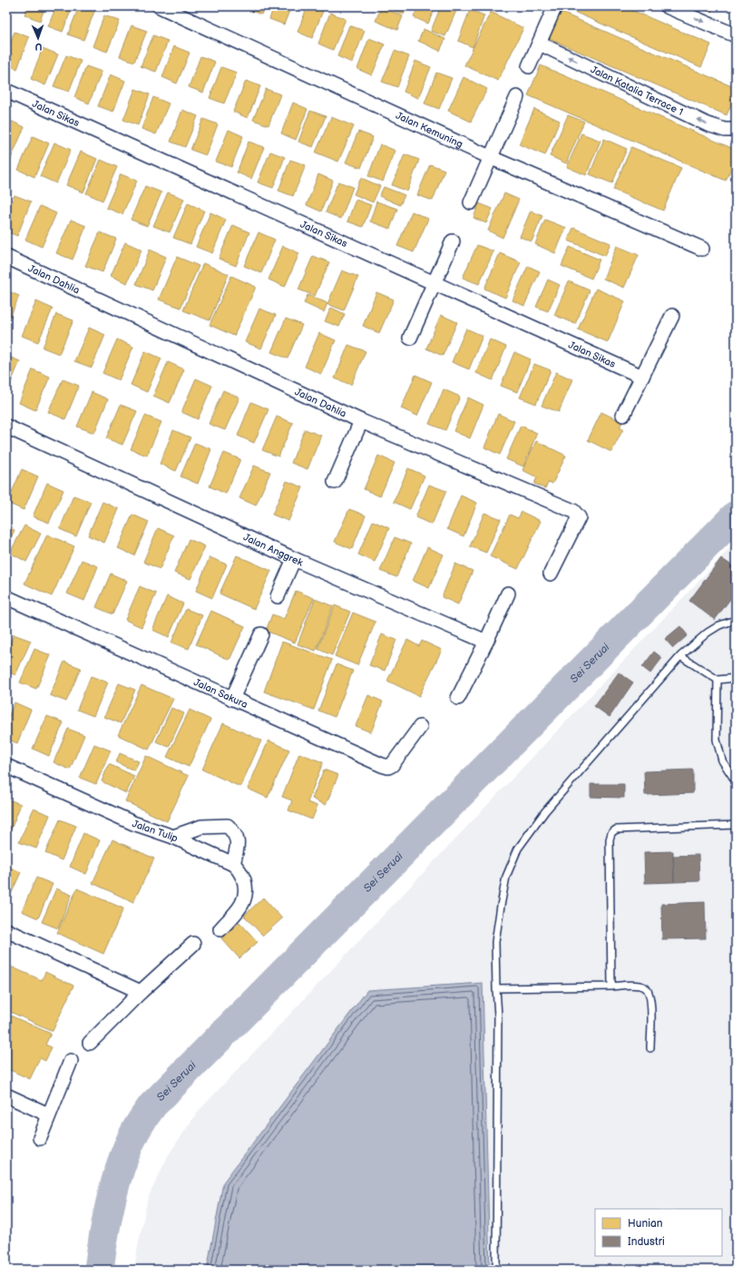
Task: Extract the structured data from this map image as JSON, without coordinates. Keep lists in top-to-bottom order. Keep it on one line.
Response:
{"streets":{"street":["Jalan Katalia Terrace 1","Jalan Sikas","Jalan Kemuning","Jalan Dahlia","Jalan Anggrek","Jalan Sakura","Jalan Tulip"]},"water":["Sei Seruai"],"legend":["Hunian","Industri"],"north":"bottom"}
